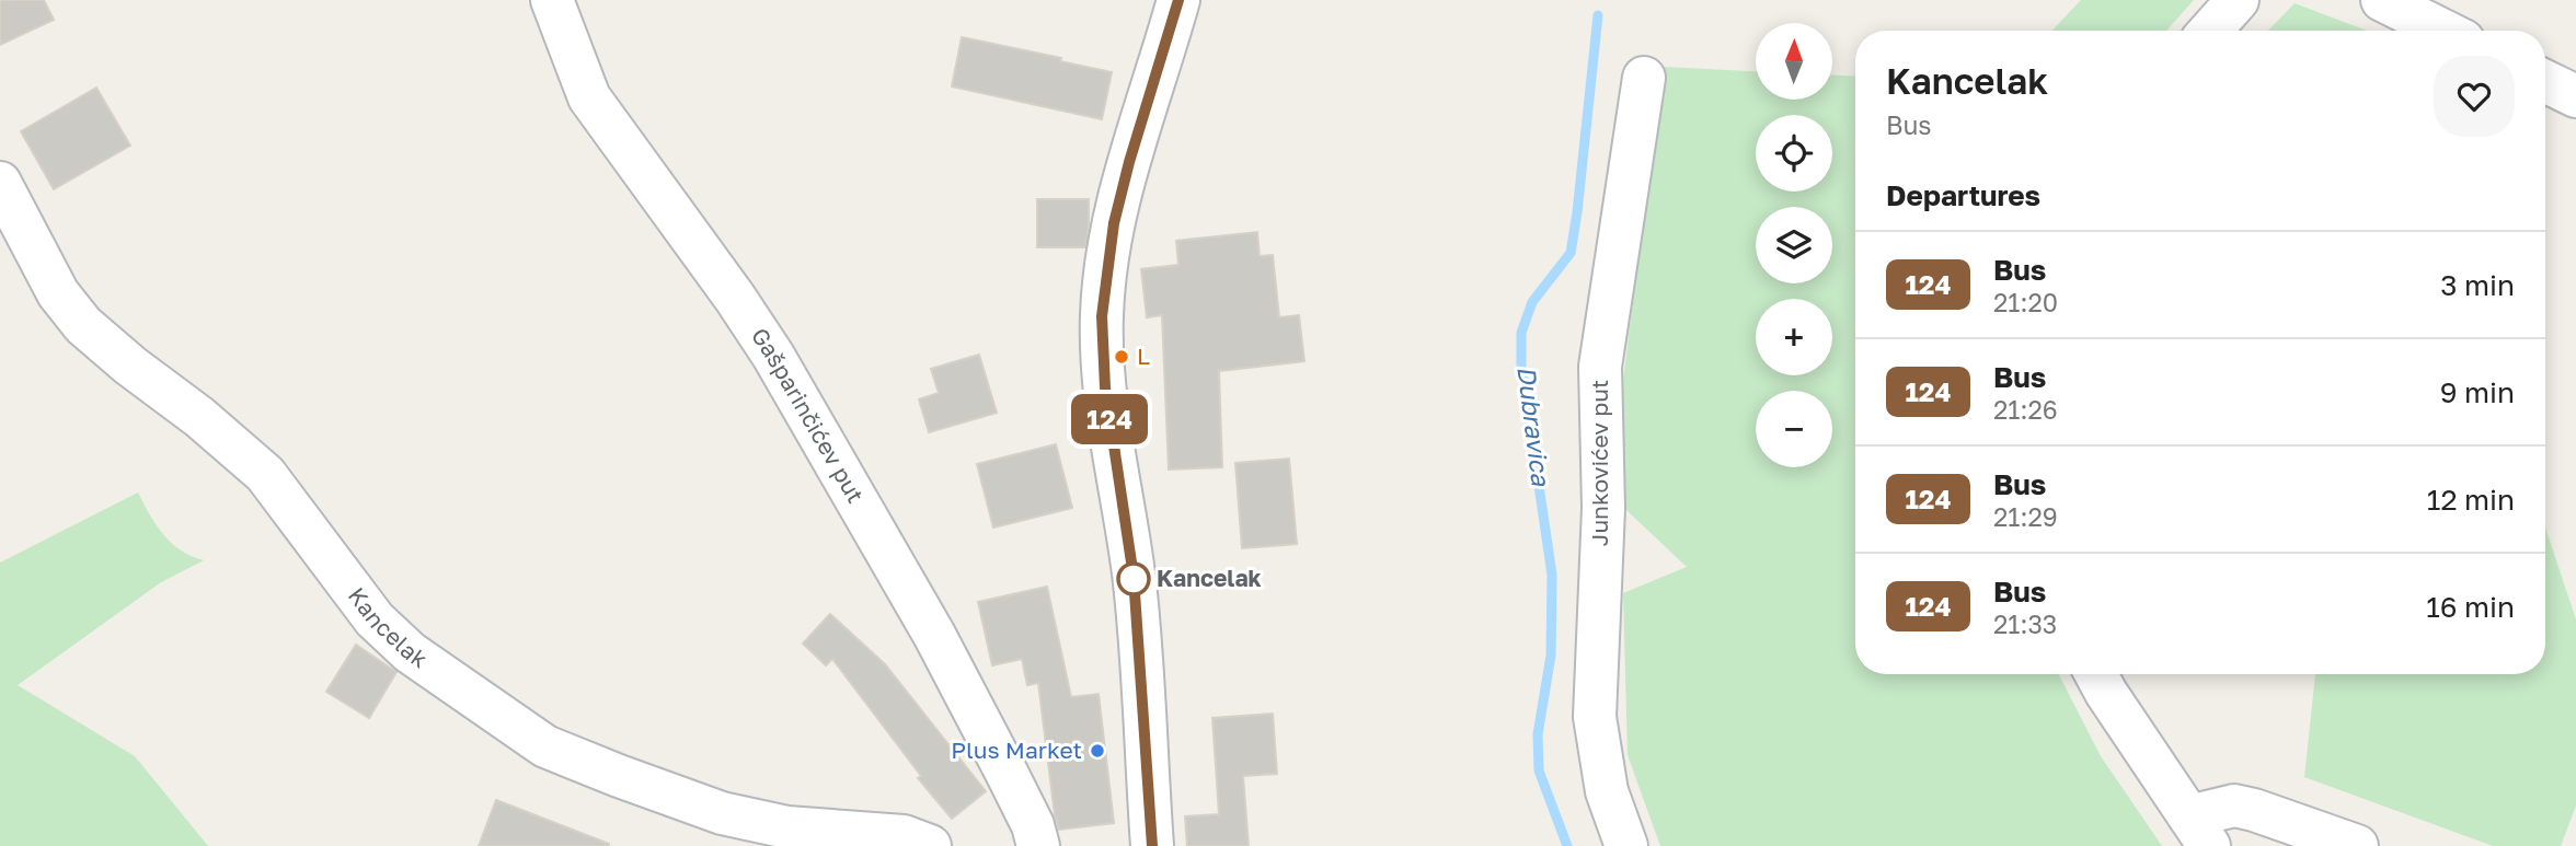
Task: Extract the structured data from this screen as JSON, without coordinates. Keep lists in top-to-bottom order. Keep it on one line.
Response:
{"streets":{"street":["Gašparinčićev put","Junkovićev put","Kancelak"]},"water":["Dubravica"],"places":["L","Kancelak","Plus Market"],"lines":["bus line 124"],"north":"top","page":{"on_map":"124","map_buttons":["+","−"],"heading":[["Kancelak","Bus"],"Departures"],"list":[{"mark":"124","name":"Bus","note":"21:20","value":"3 min"},{"mark":"124","name":"Bus","note":"21:26","value":"9 min"},{"mark":"124","name":"Bus","note":"21:29","value":"12 min"},{"mark":"124","name":"Bus","note":"21:33","value":"16 min"}]}}
